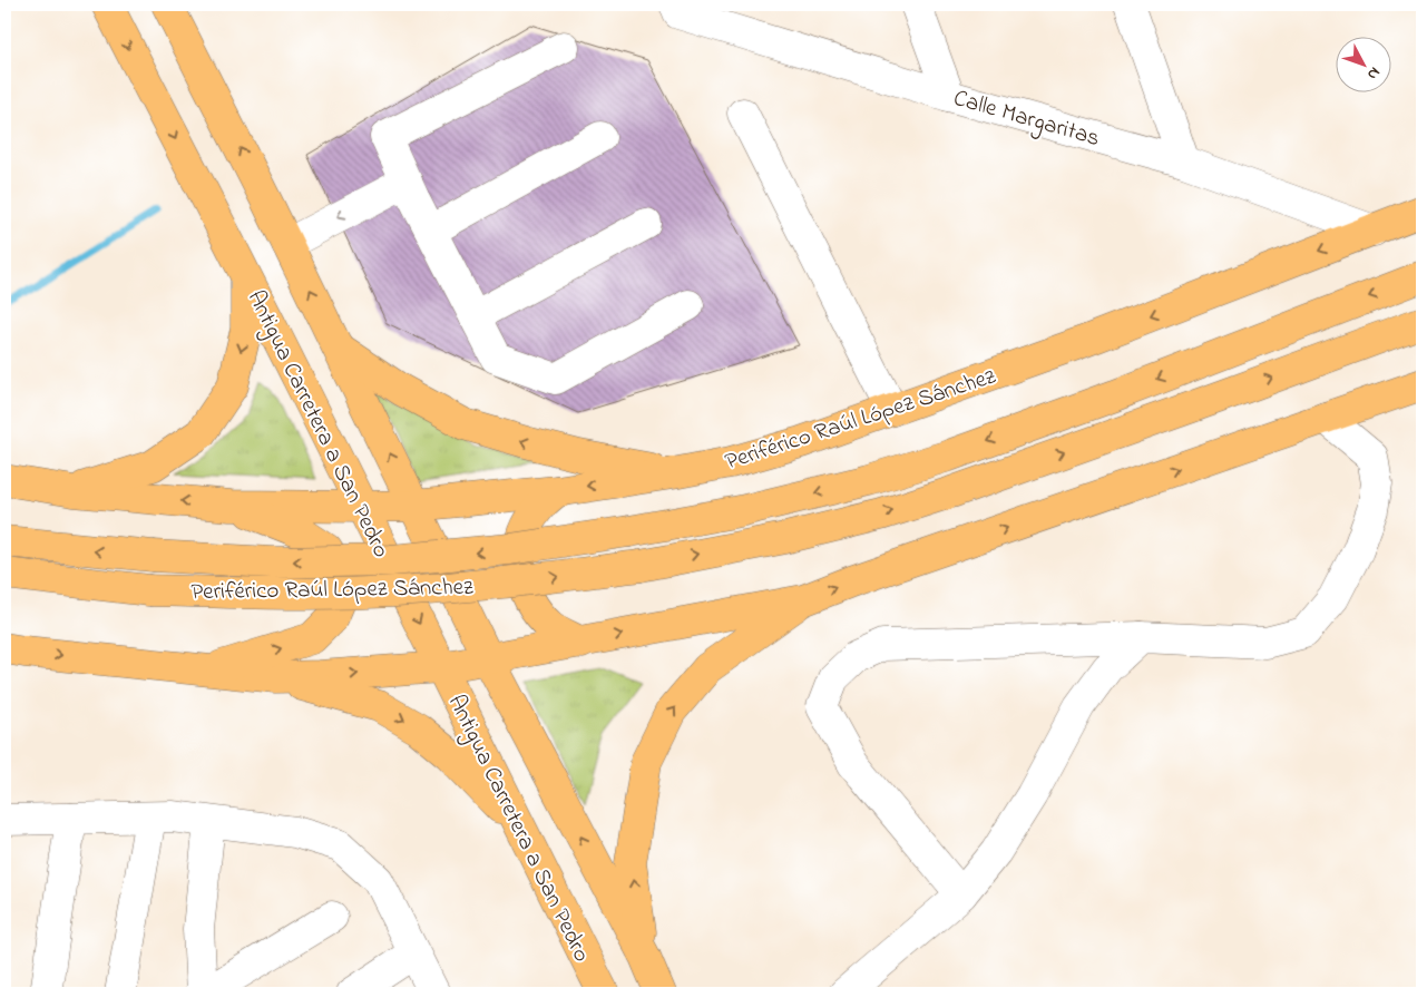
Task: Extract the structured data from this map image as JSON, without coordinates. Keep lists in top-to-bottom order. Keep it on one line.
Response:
{"streets":{"main road":["Periférico Raúl López Sánchez","Antigua Carretera a San Pedro"],"street":["Calle Margaritas"]},"crossings":[["Calle Margaritas","Periférico Raúl López Sánchez"],["Periférico Raúl López Sánchez","Antigua Carretera a San Pedro"]],"north":"bottom right"}
